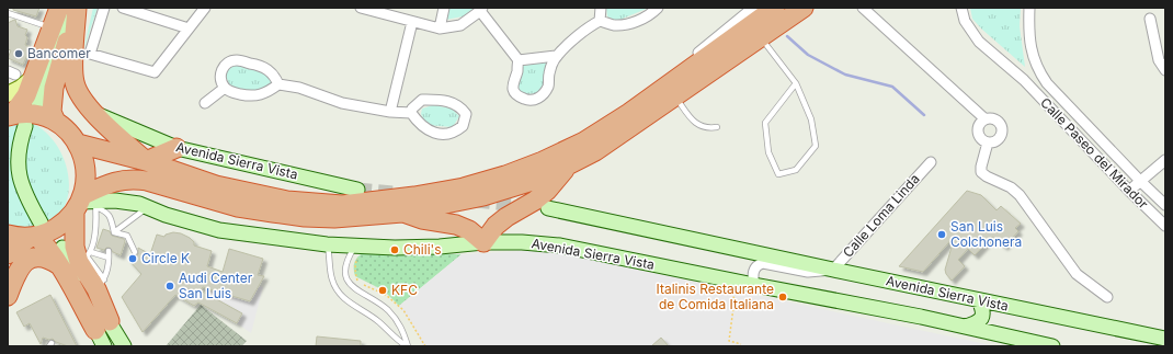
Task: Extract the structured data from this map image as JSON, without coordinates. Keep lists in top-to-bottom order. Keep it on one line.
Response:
{"streets":{"street":["Calle Paseo del Mirador","Avenida Sierra Vista","Calle Loma Linda"]},"crossings":[["Avenida Sierra Vista","Calle Loma Linda"]],"places":["Bancomer","San Luis Colchonera","Chili's","Circle K","Audi Center San Luis","KFC","Italinis Restaurante de Comida Italiana"]}
